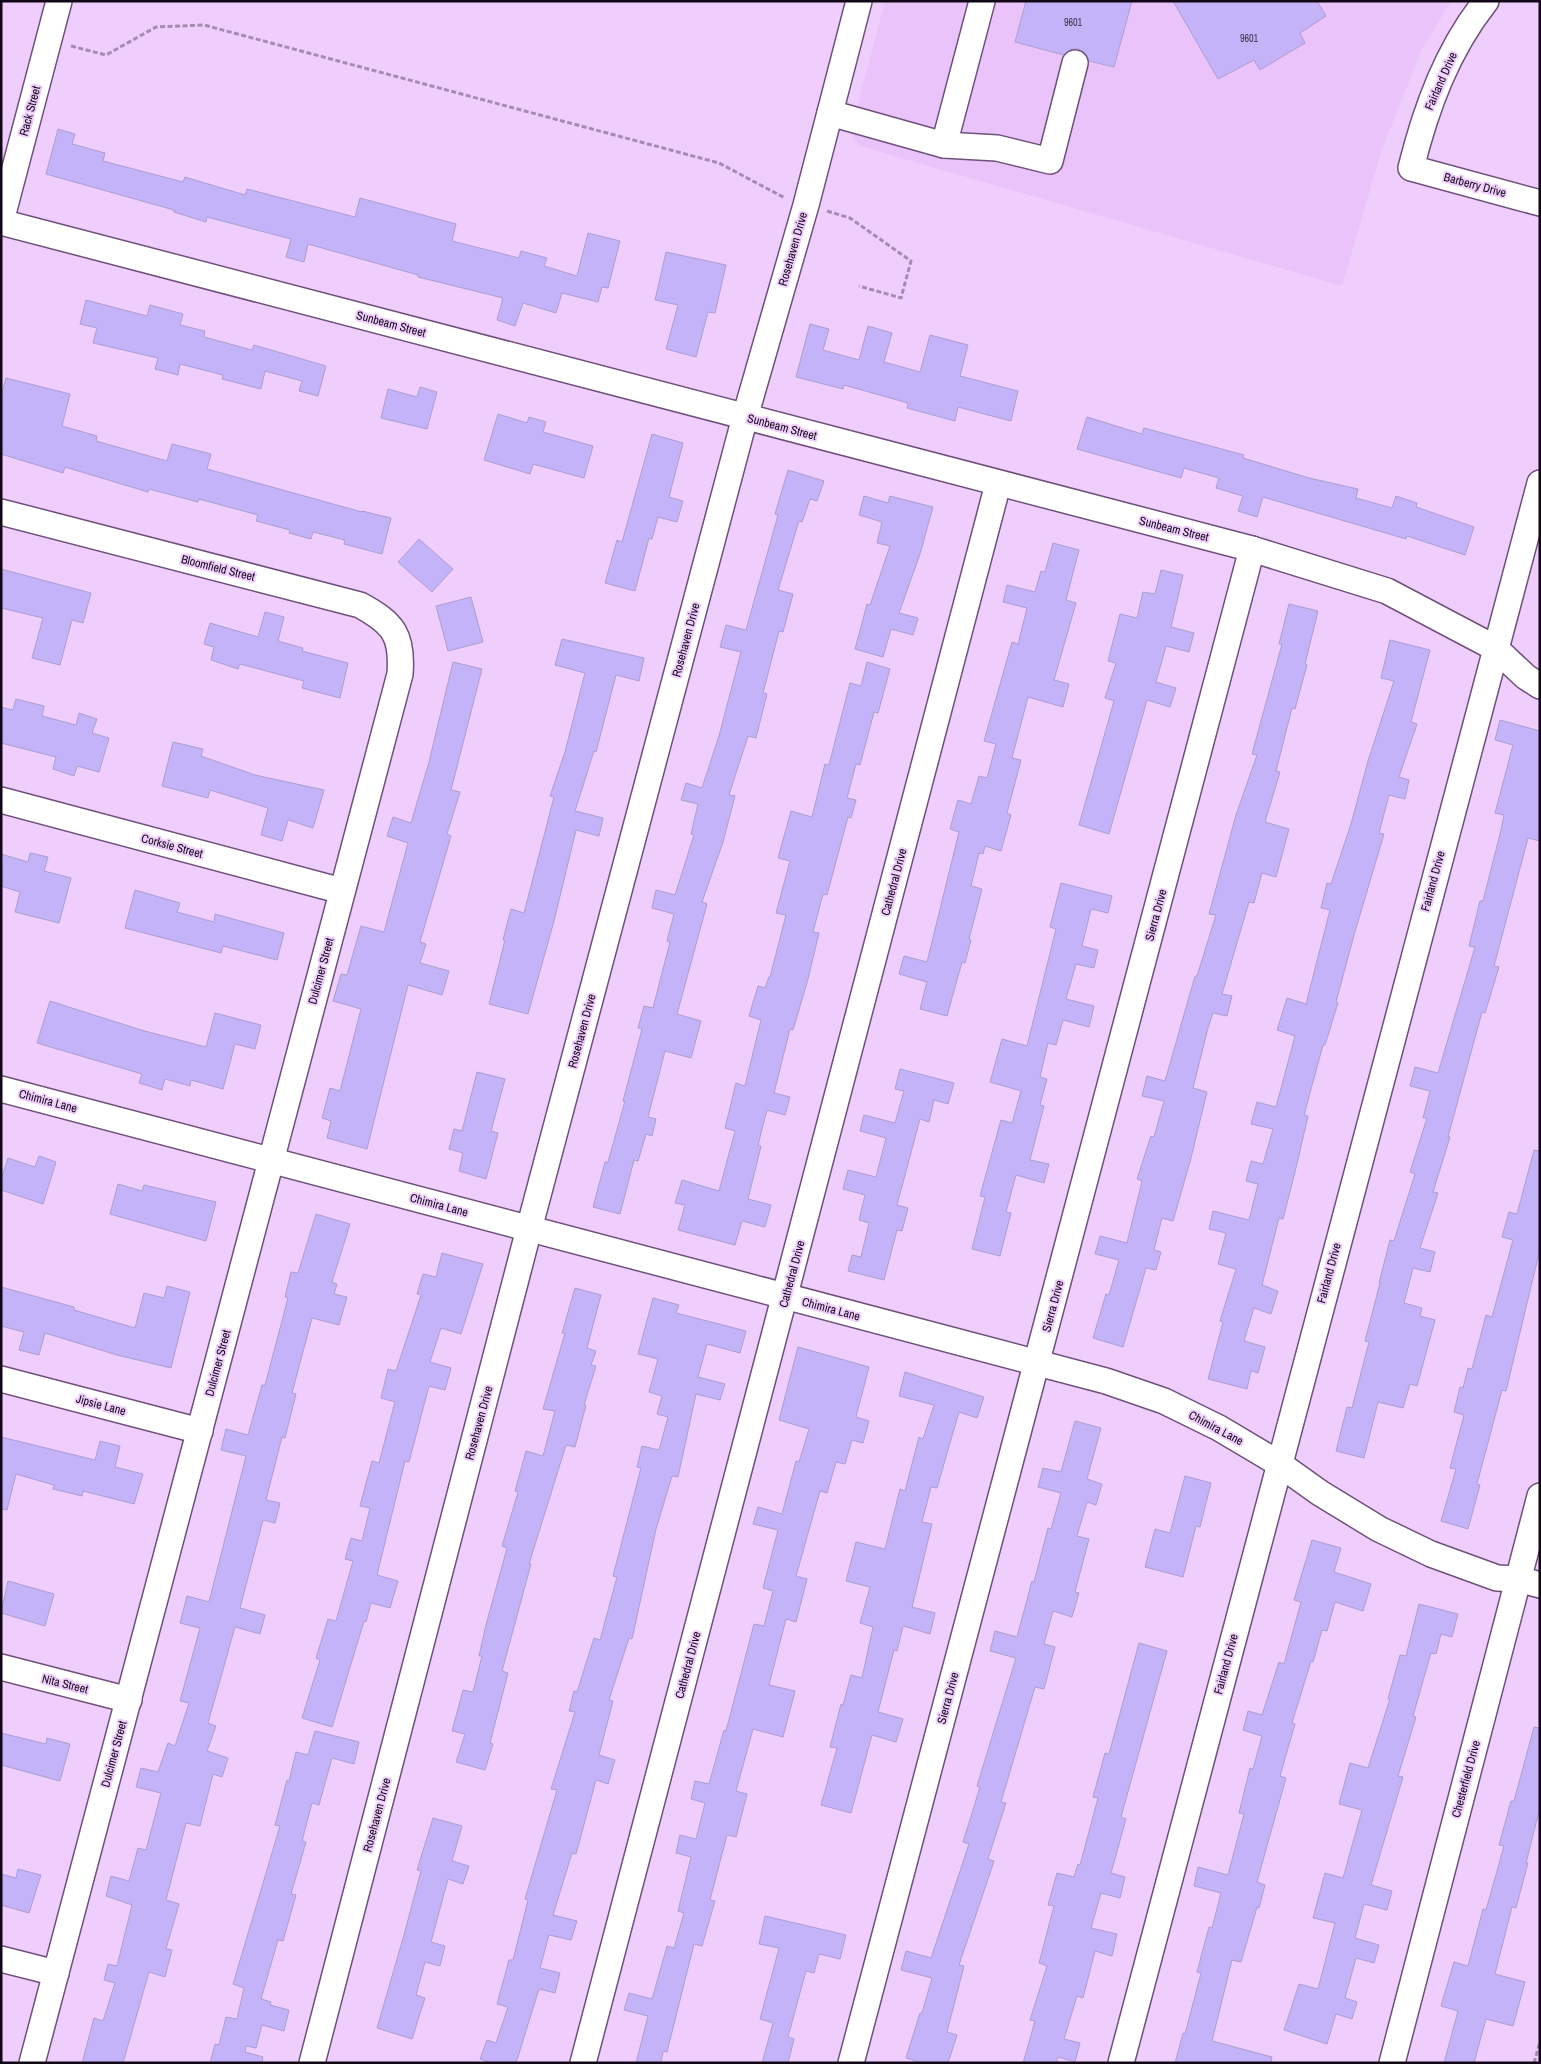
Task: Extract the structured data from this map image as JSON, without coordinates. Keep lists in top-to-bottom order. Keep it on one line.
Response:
{"streets":{"street":["Fairland Drive","Rack Street","Barberry Drive","Rosehaven Drive","Sunbeam Street","Bloomfield Street","Corksie Street","Cathedral Drive","Sierra Drive","Dulcimer Street","Chimira Lane","Jipsie Lane","Nita Street","Chesterfield Drive"]},"crossings":[["Fairland Drive","Barberry Drive"],["Fairland Drive","Sunbeam Street"],["Fairland Drive","Chimira Lane"],["Rack Street","Sunbeam Street"],["Rosehaven Drive","Sunbeam Street"],["Rosehaven Drive","Chimira Lane"],["Sunbeam Street","Cathedral Drive"],["Sunbeam Street","Sierra Drive"],["Bloomfield Street","Dulcimer Street"],["Corksie Street","Dulcimer Street"],["Cathedral Drive","Chimira Lane"],["Sierra Drive","Chimira Lane"],["Dulcimer Street","Chimira Lane"],["Dulcimer Street","Jipsie Lane"],["Dulcimer Street","Nita Street"],["Chimira Lane","Chesterfield Drive"]],"house_numbers":["9601","9601"]}
